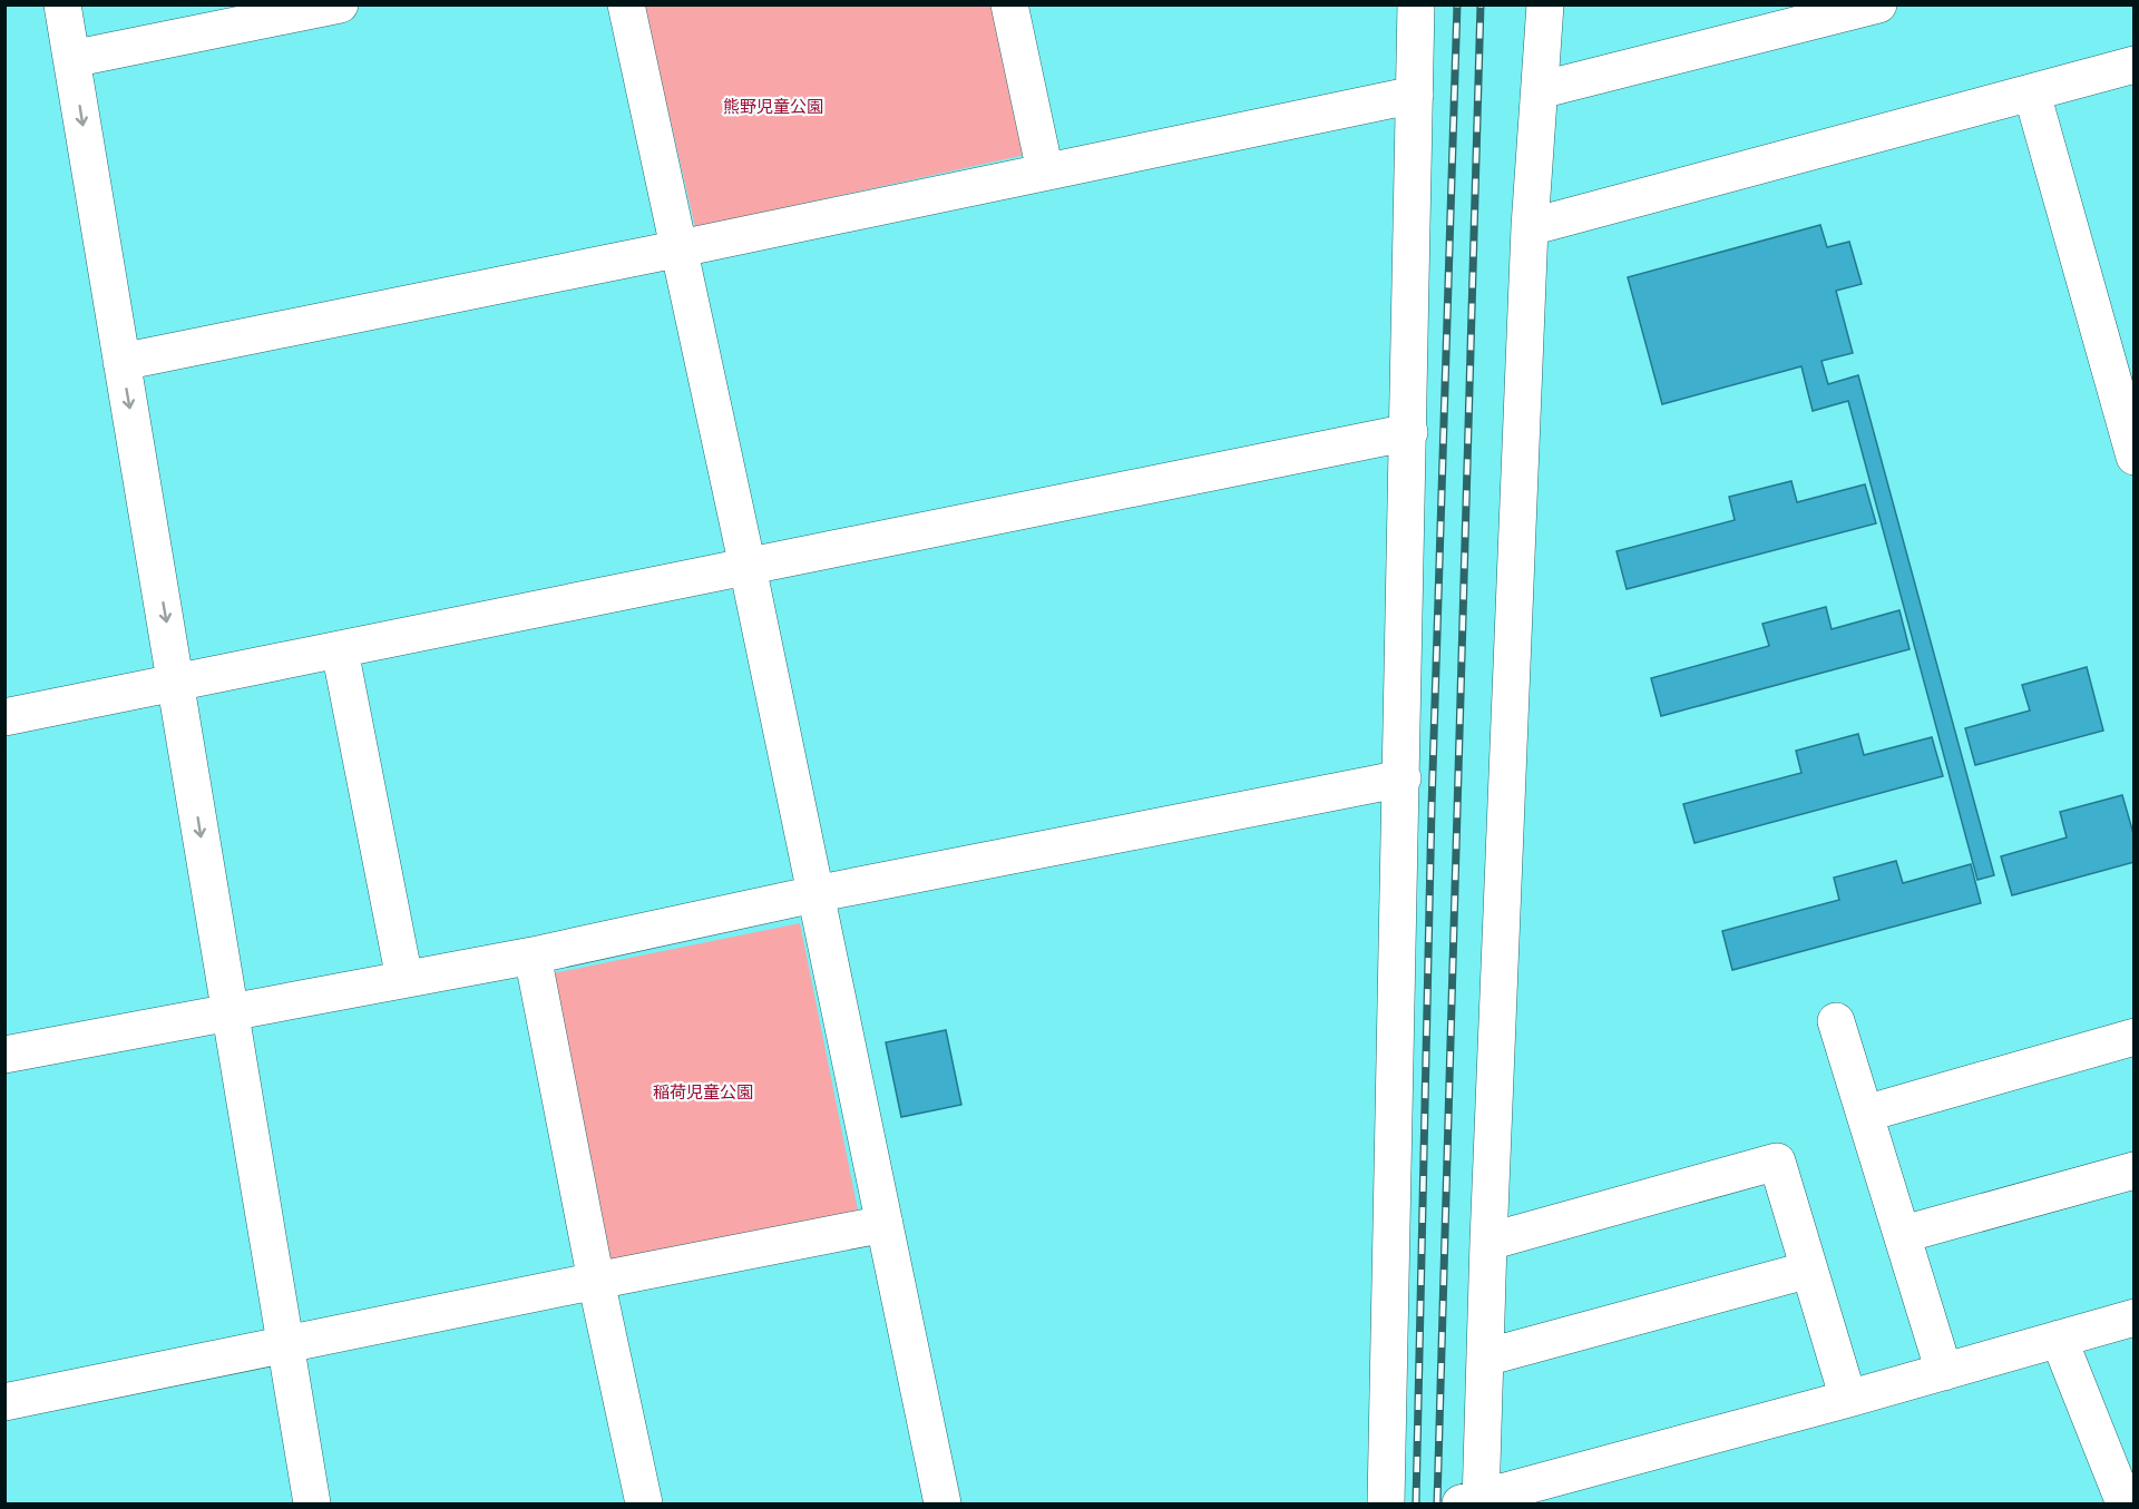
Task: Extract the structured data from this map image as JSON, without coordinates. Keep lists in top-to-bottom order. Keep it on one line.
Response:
{"parks":["熊野児童公園","稲荷児童公園"]}
